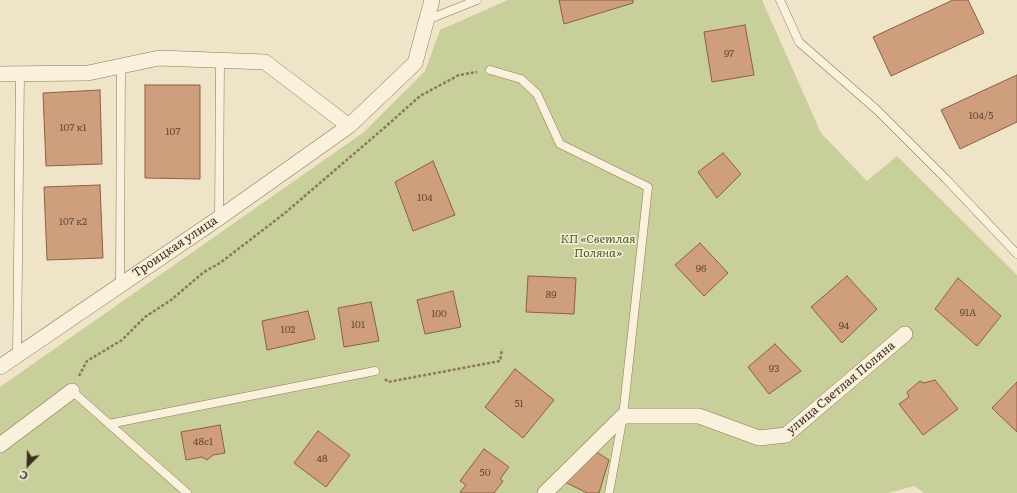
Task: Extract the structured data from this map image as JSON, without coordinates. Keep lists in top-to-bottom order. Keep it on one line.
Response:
{"streets":{"street":["Троицкая улица","улица Светлая Поляна"]},"parks":["КП «Светлая Поляна»"],"house_numbers":["97","104/5","107 к1","107","104","107 к2","96","89","91А","100","101","94","102","93","51","48с1","48","50"],"north":"bottom left"}
